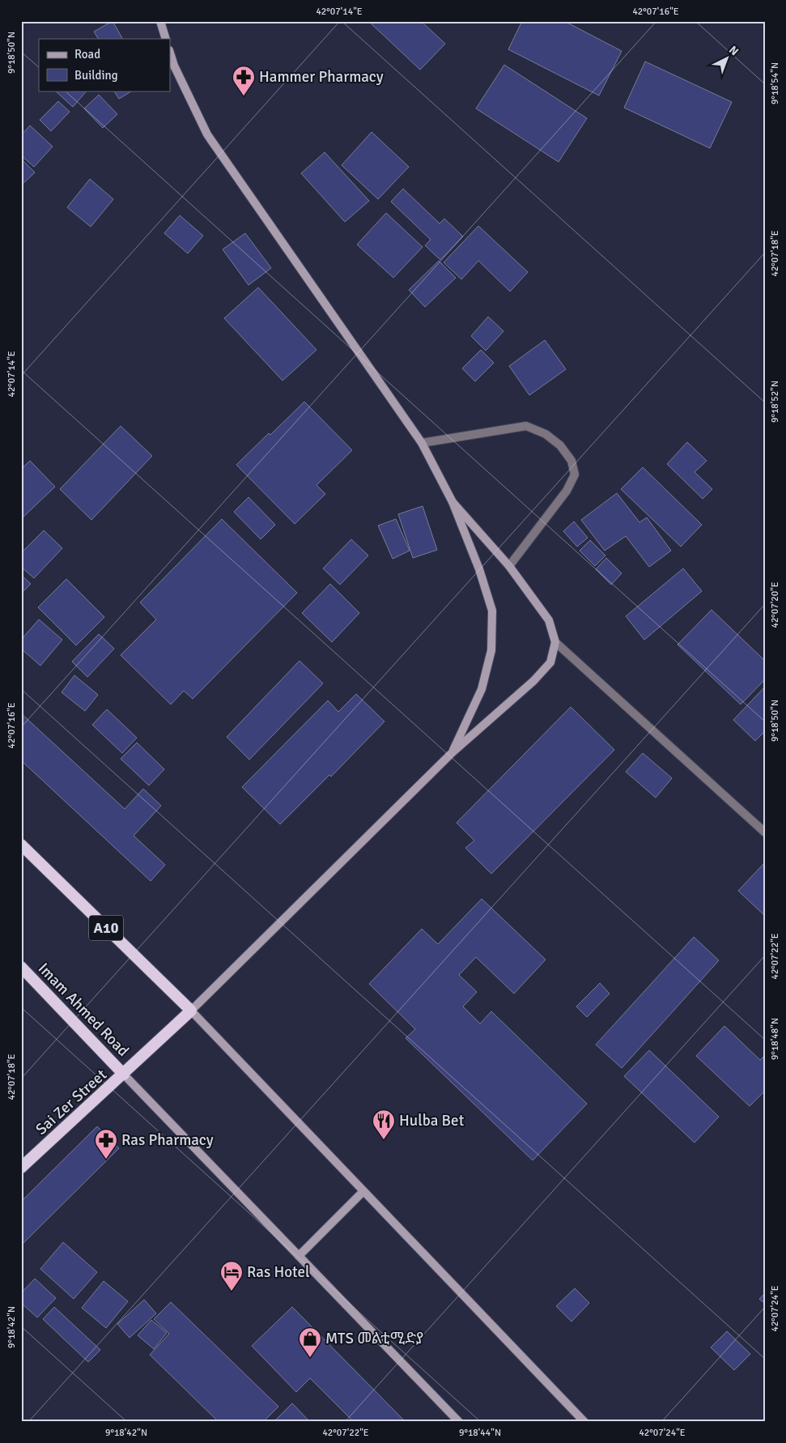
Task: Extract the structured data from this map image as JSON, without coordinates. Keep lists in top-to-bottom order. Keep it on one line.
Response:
{"streets":{"highway":["A10","Imam Ahmed Road","Sai Zer Street"]},"crossings":[["A10","Sai Zer Street"],["Imam Ahmed Road","Sai Zer Street"]],"places":{"pharmacy":["Hammer Pharmacy","Ras Pharmacy"],"restaurant":["Hulba Bet"],"hotel":["Ras Hotel"],"shop":["MTS መልቲሚድያ"]},"legend":["Road","Building"],"north":"top right","coordinates":["42°07'14\"E","42°07'16\"E","9°18'50\"N","9°18'54\"N","42°07'18\"E","9°18'52\"N","42°07'20\"E","42°07'22\"E","9°18'48\"N","42°07'24\"E","9°18'42\"N","9°18'44\"N"]}
